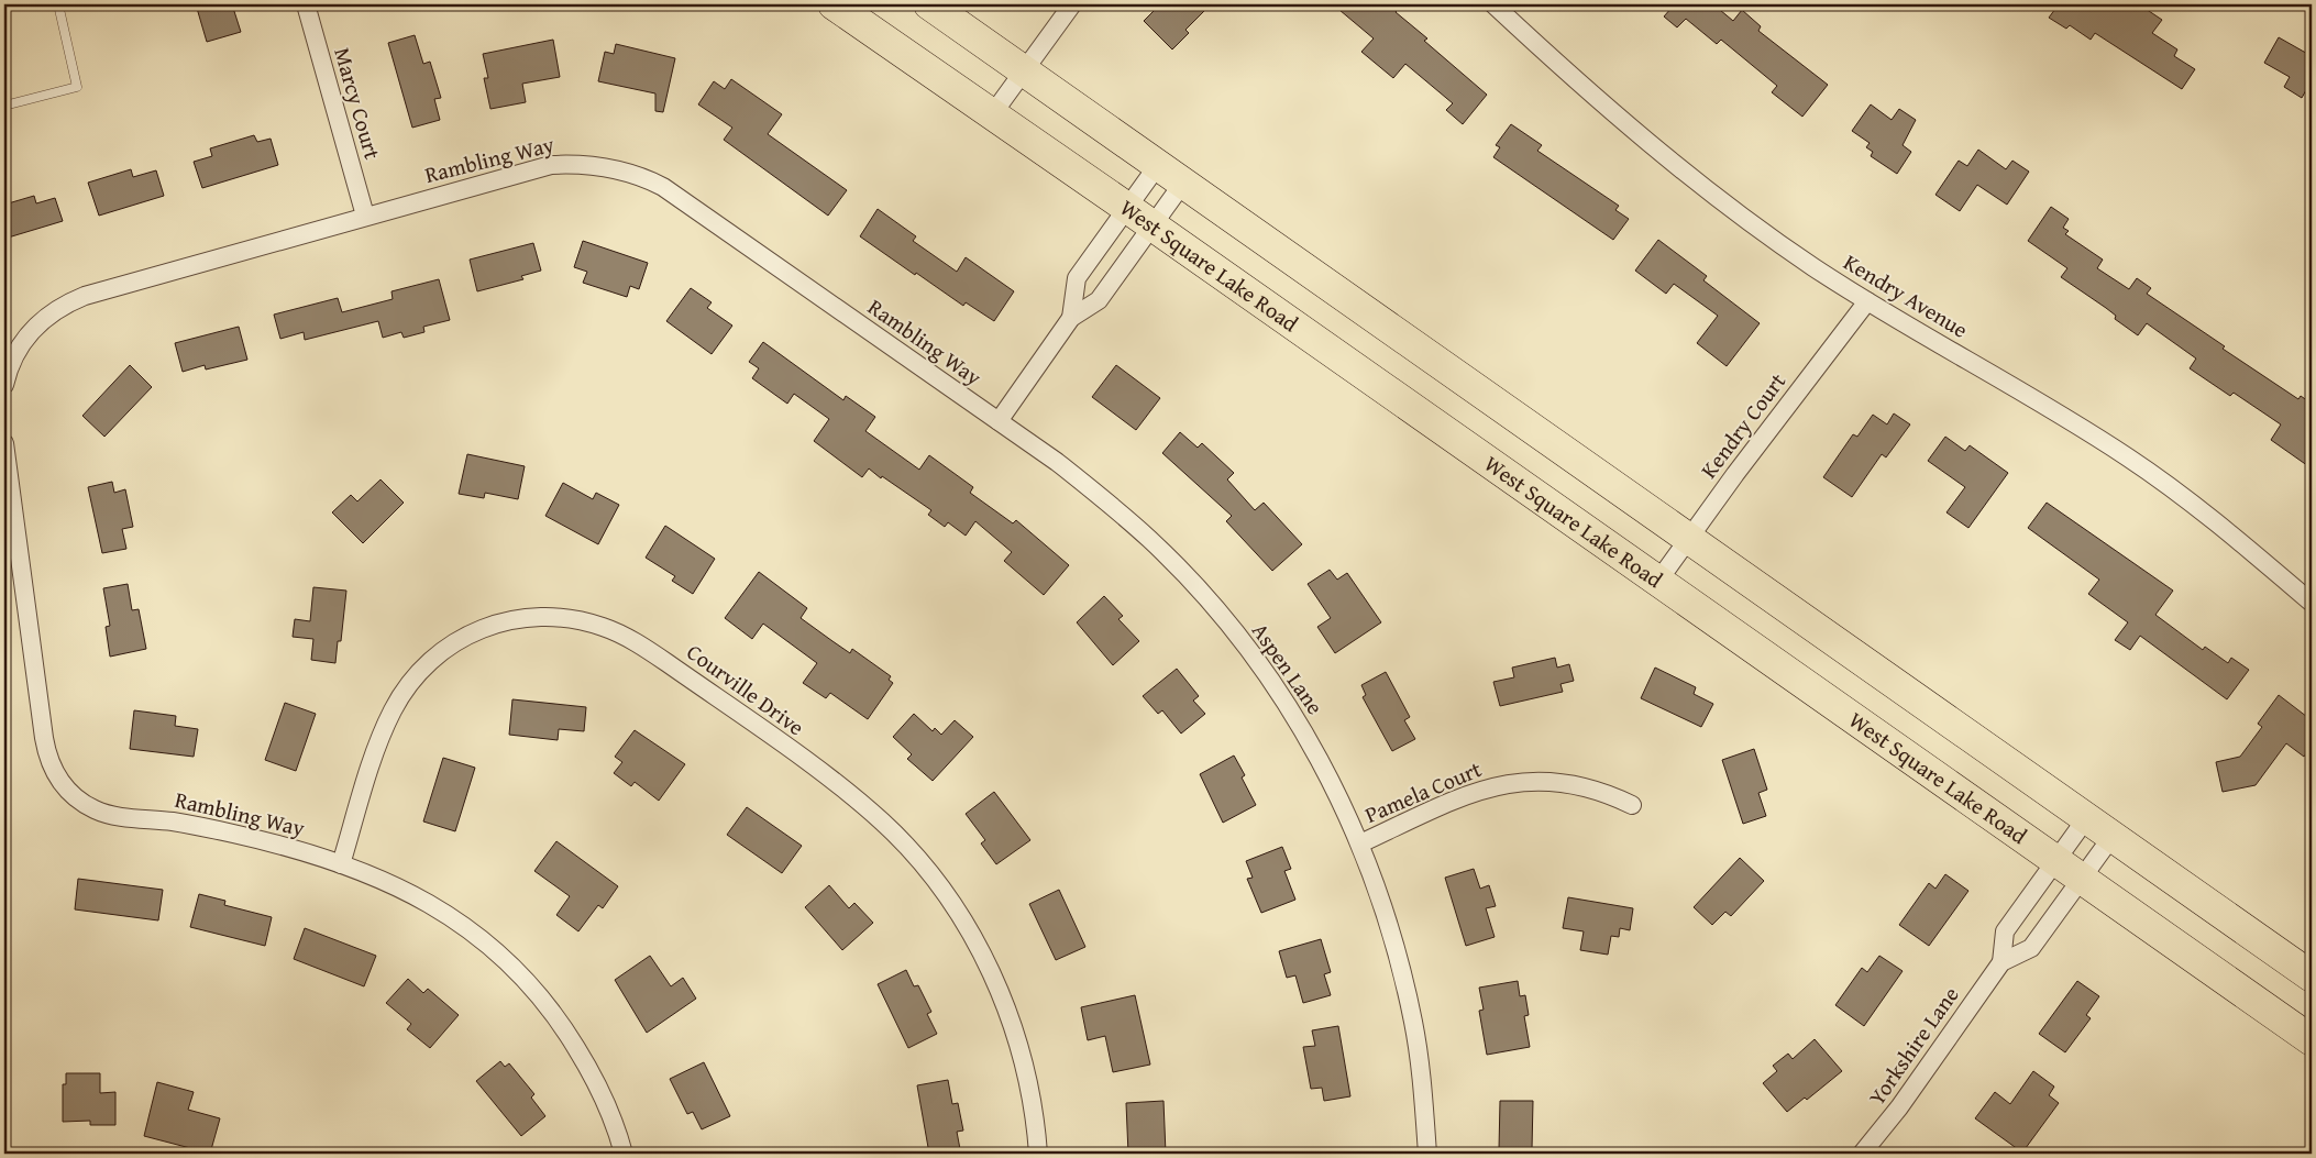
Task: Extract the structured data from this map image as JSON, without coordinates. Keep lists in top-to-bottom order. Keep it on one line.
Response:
{"streets":{"highway":["West Square Lake Road"],"street":["Marcy Court","Rambling Way","Kendry Avenue","Kendry Court","Aspen Lane","Courville Drive","Pamela Court","Yorkshire Lane"]},"crossings":[["Marcy Court","Rambling Way"],["Rambling Way","Aspen Lane"],["Rambling Way","Courville Drive"],["West Square Lake Road","Kendry Court"],["West Square Lake Road","Yorkshire Lane"],["Kendry Avenue","Kendry Court"],["Aspen Lane","Pamela Court"]]}
